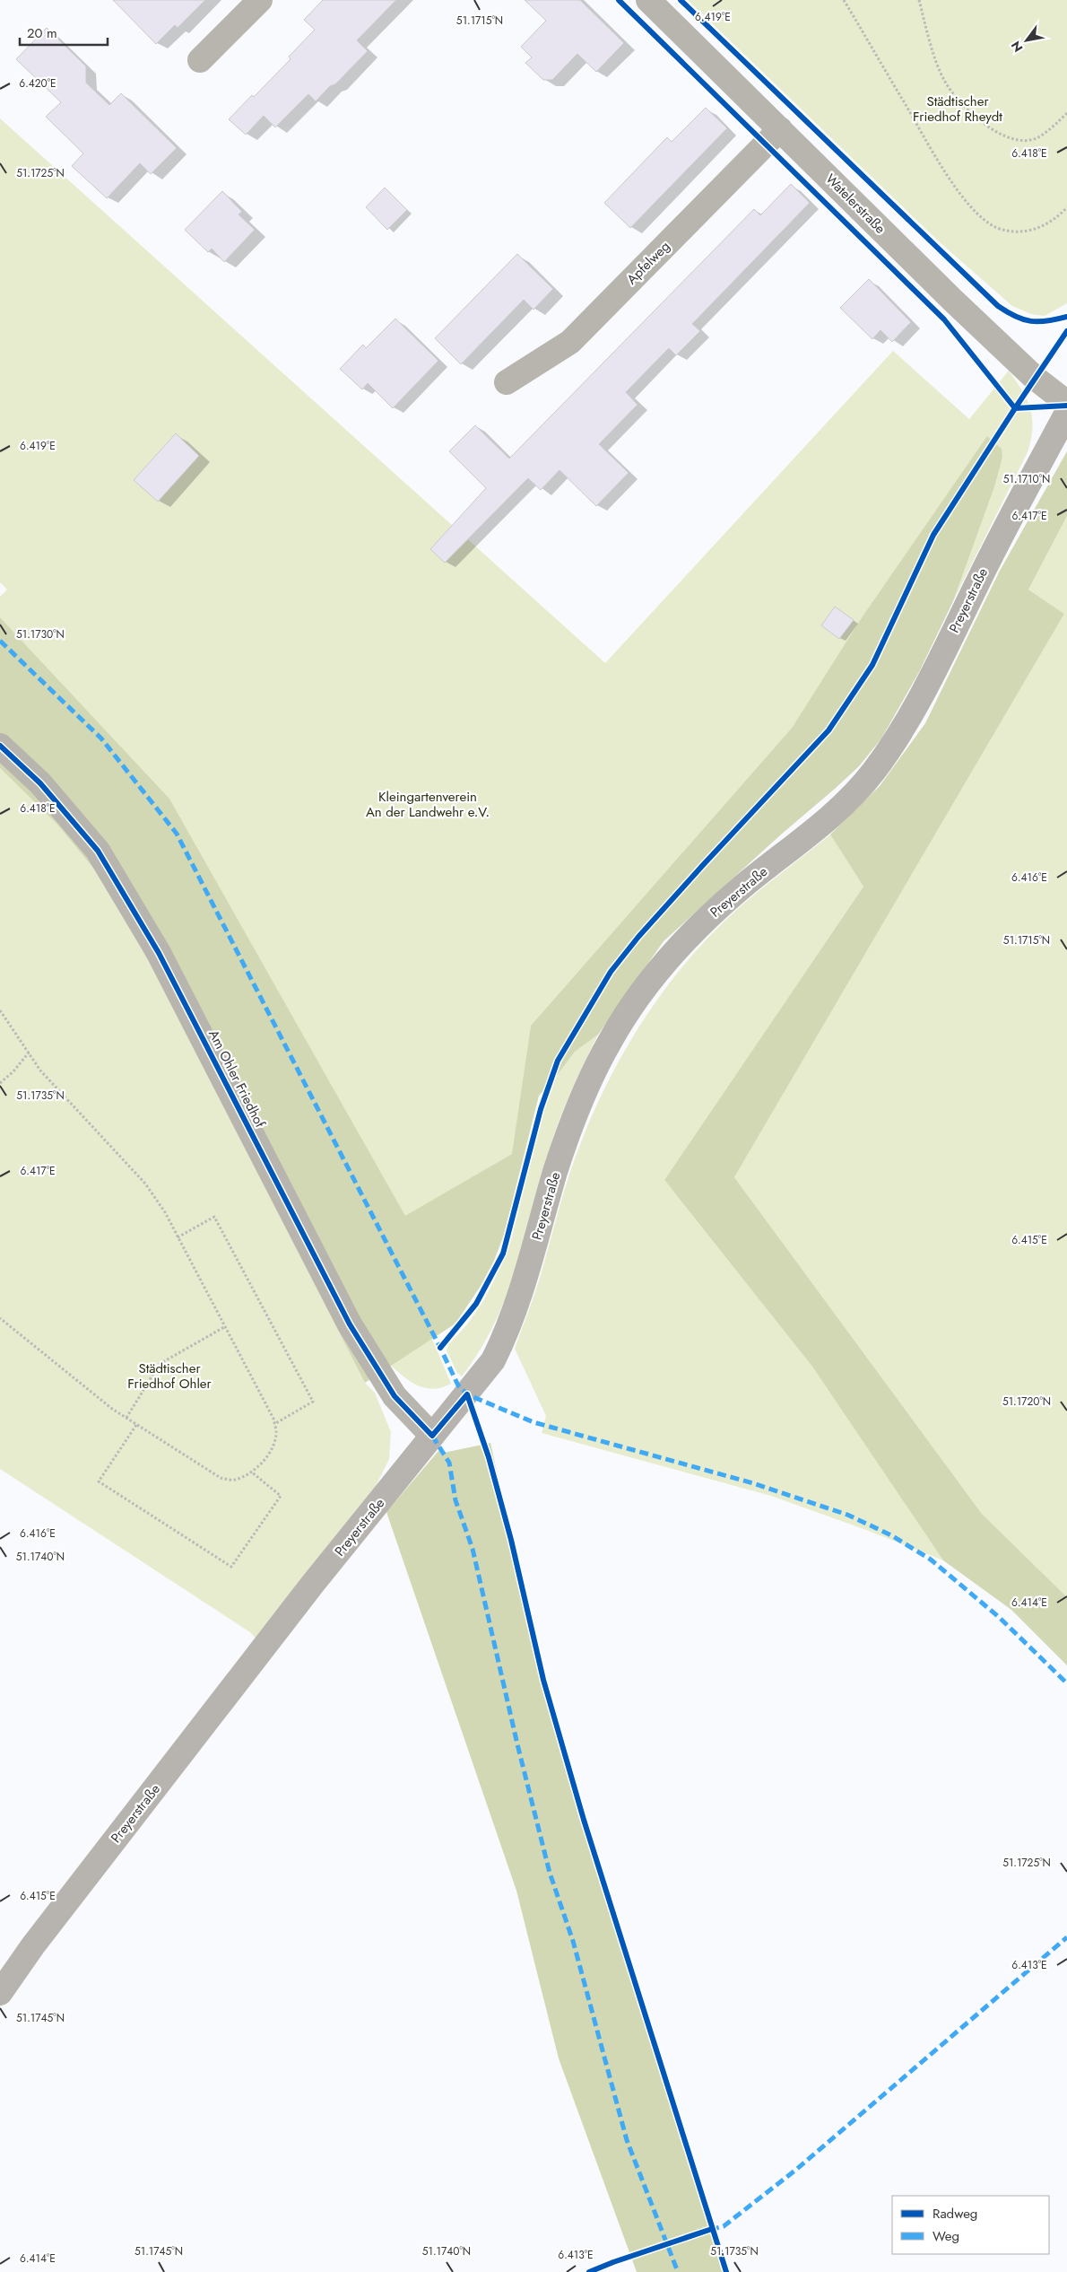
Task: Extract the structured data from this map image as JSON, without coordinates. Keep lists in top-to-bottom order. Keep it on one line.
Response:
{"streets":{"main road":["Preyerstraße"],"street":["Watelerstraße","Apfelweg","Am Ohler Friedhof"]},"crossings":[["Watelerstraße","Apfelweg"],["Preyerstraße","Am Ohler Friedhof"]],"parks":["Städtischer Friedhof Rheydt","Kleingartenverein An der Landwehr e.V.","Städtischer Friedhof Ohler"],"legend":["Radweg","Weg"],"scale_bar":"20 m","north":"bottom left","coordinates":["6.419°E","51.1715°N","6.420°E","6.418°E","51.1725°N","51.1710°N","6.417°E","51.1730°N","6.416°E","51.1735°N","6.415°E","51.1720°N","51.1740°N","6.414°E","6.413°E","51.1745°N"]}
